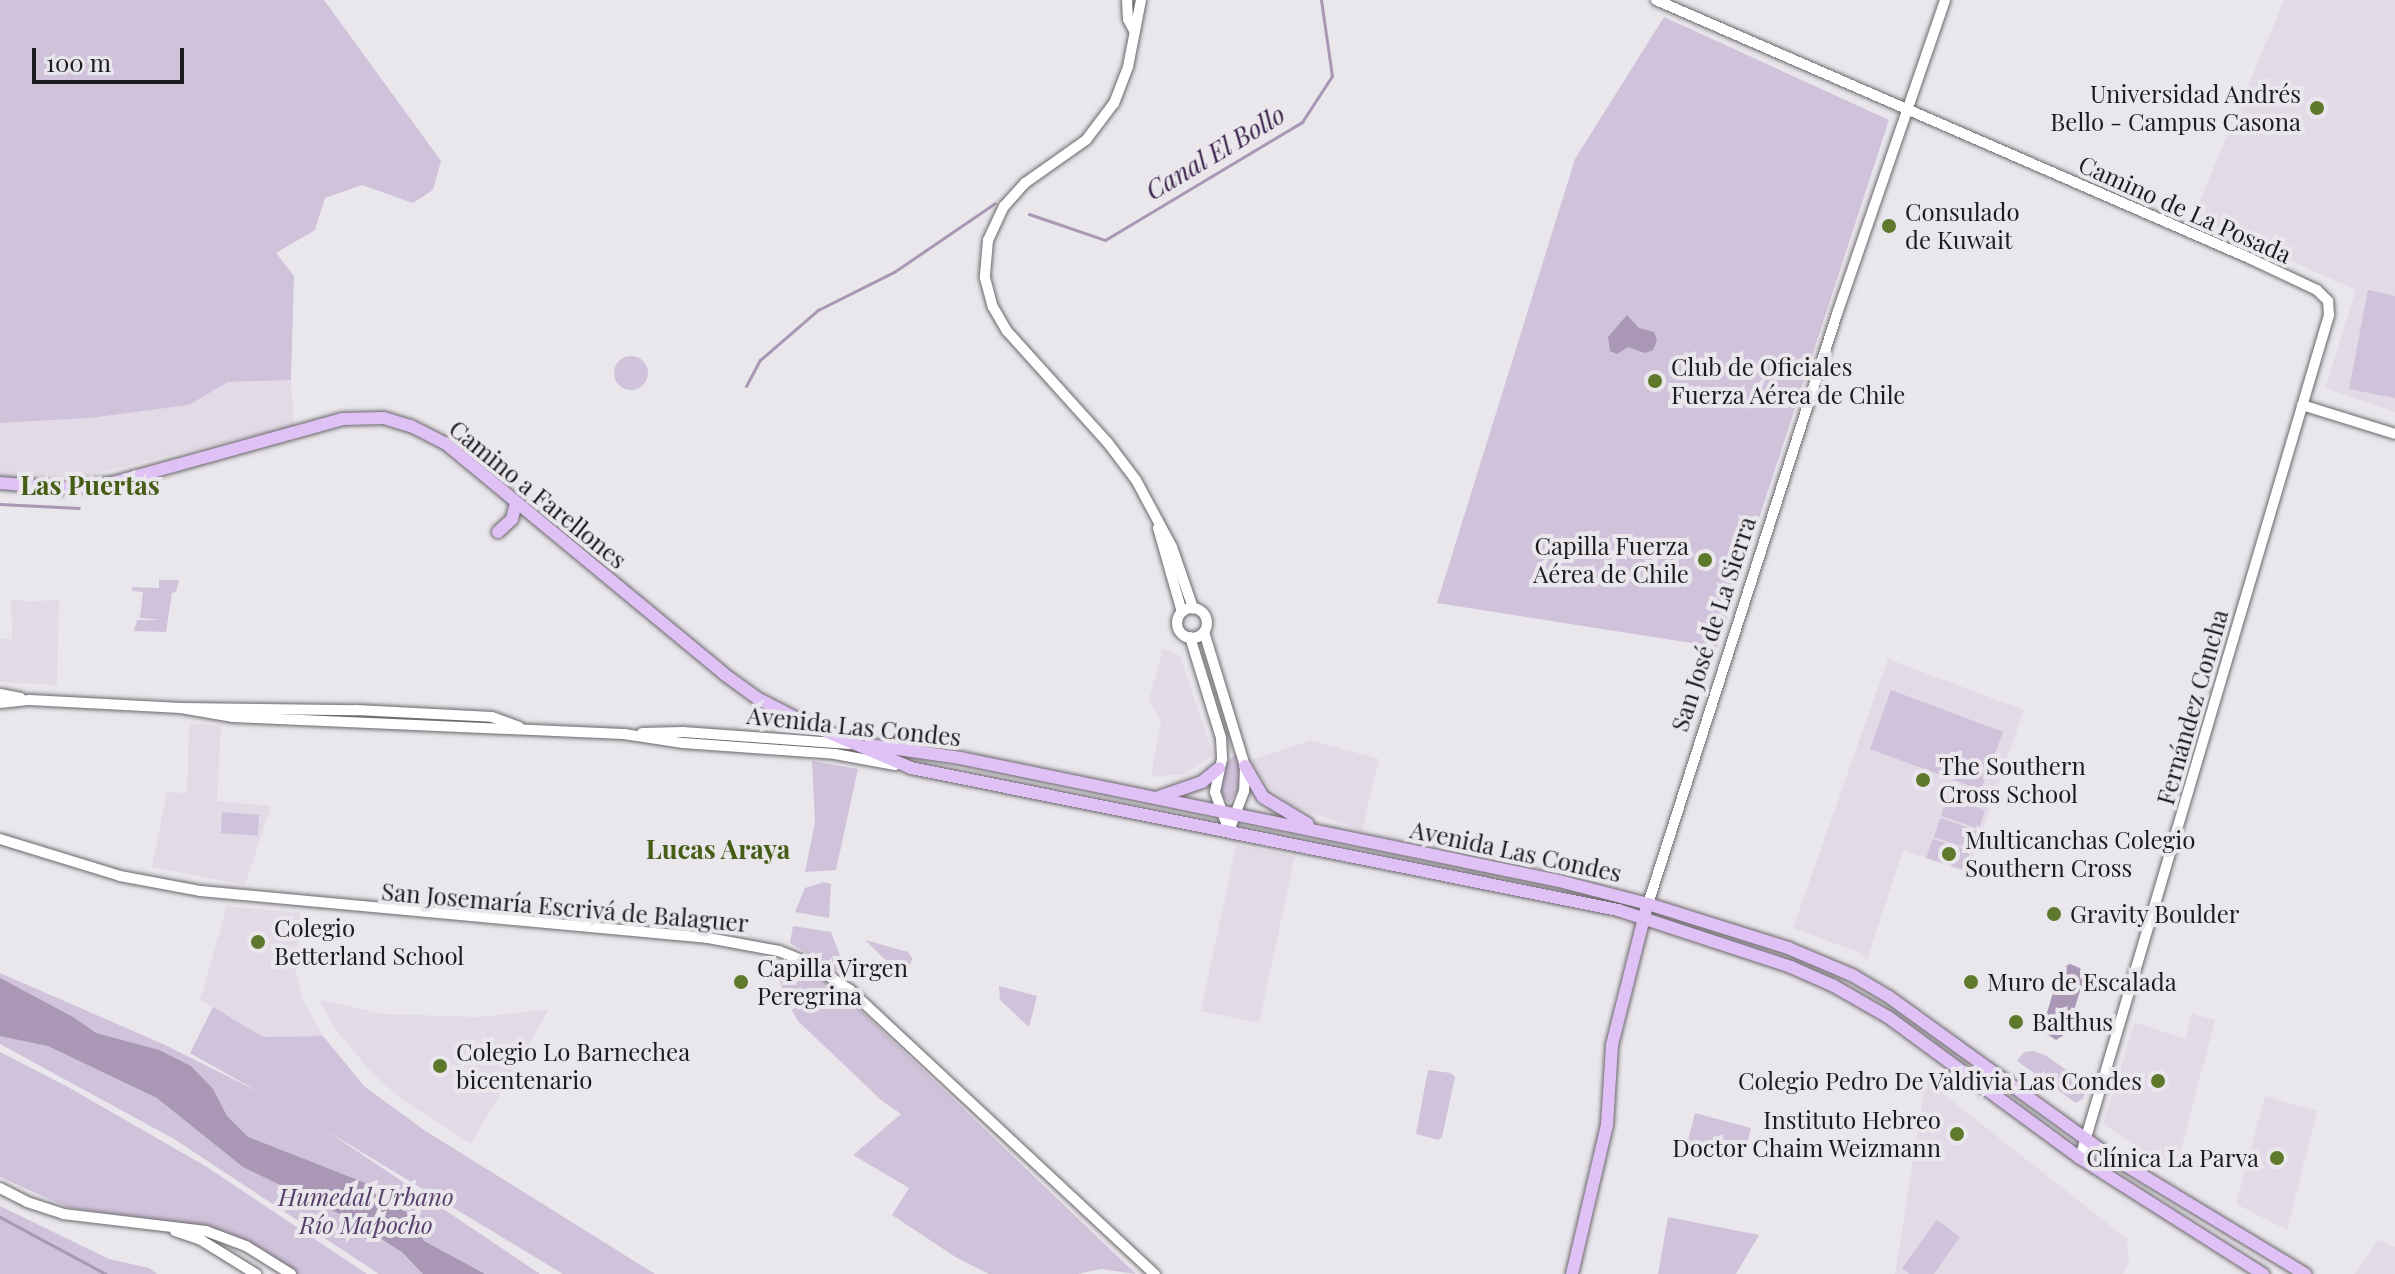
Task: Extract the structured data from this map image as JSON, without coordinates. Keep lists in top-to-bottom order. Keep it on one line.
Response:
{"streets":{"main road":["Camino a Farellones","San José de La Sierra","Avenida Las Condes"],"street":["Camino de La Posada","Fernández Concha","San Josemaría Escrivá de Balaguer"]},"crossings":[["Camino de La Posada","San José de La Sierra"],["Camino de La Posada","Fernández Concha"],["Camino a Farellones","Avenida Las Condes"],["San José de La Sierra","Avenida Las Condes"],["Fernández Concha","Avenida Las Condes"]],"districts":["Las Puertas","Lucas Araya"],"water":["Canal El Bollo"],"parks":["Humedal Urbano Río Mapocho"],"places":["Universidad Andrés Bello - Campus Casona","Consulado de Kuwait","Club de Oficiales Fuerza Aérea de Chile","Capilla Fuerza Aérea de Chile","The Southern Cross School","Multicanchas Colegio Southern Cross","Gravity Boulder","Colegio Betterland School","Capilla Virgen Peregrina","Muro de Escalada","Balthus","Colegio Lo Barnechea bicentenario","Colegio Pedro De Valdivia Las Condes","Instituto Hebreo Doctor Chaim Weizmann","Clínica La Parva"],"scale_bar":"100 m"}
